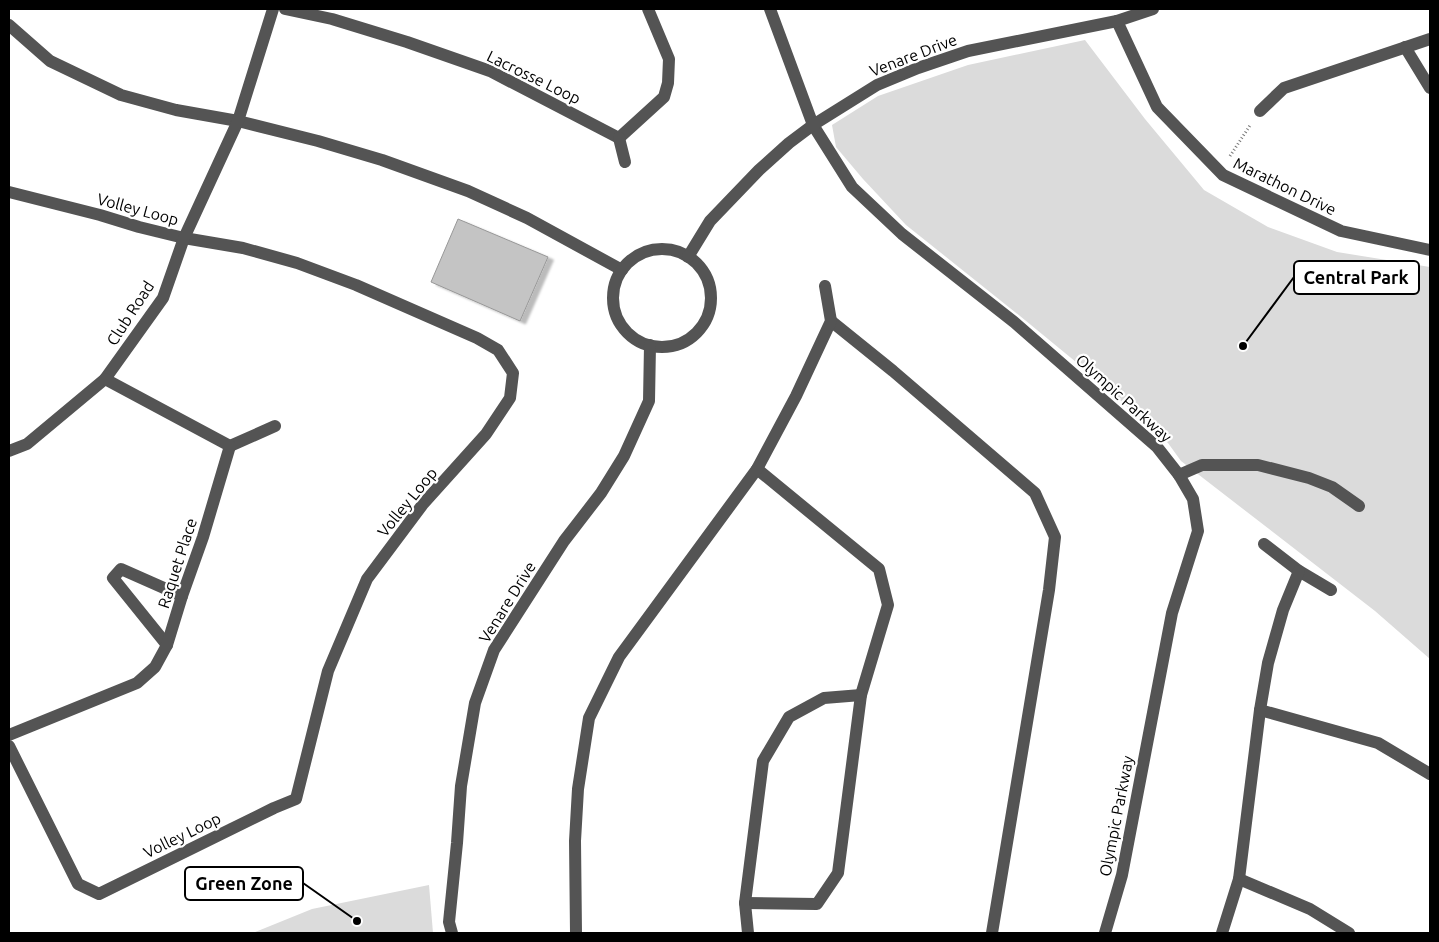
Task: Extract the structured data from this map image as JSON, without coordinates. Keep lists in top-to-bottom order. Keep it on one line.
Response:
{"streets":{"street":["Venare Drive","Lacrosse Loop","Marathon Drive","Volley Loop","Club Road","Olympic Parkway","Raquet Place"]},"crossings":[["Venare Drive","Marathon Drive"],["Venare Drive","Olympic Parkway"],["Volley Loop","Club Road"]],"places":["Central Park","Green Zone"]}
